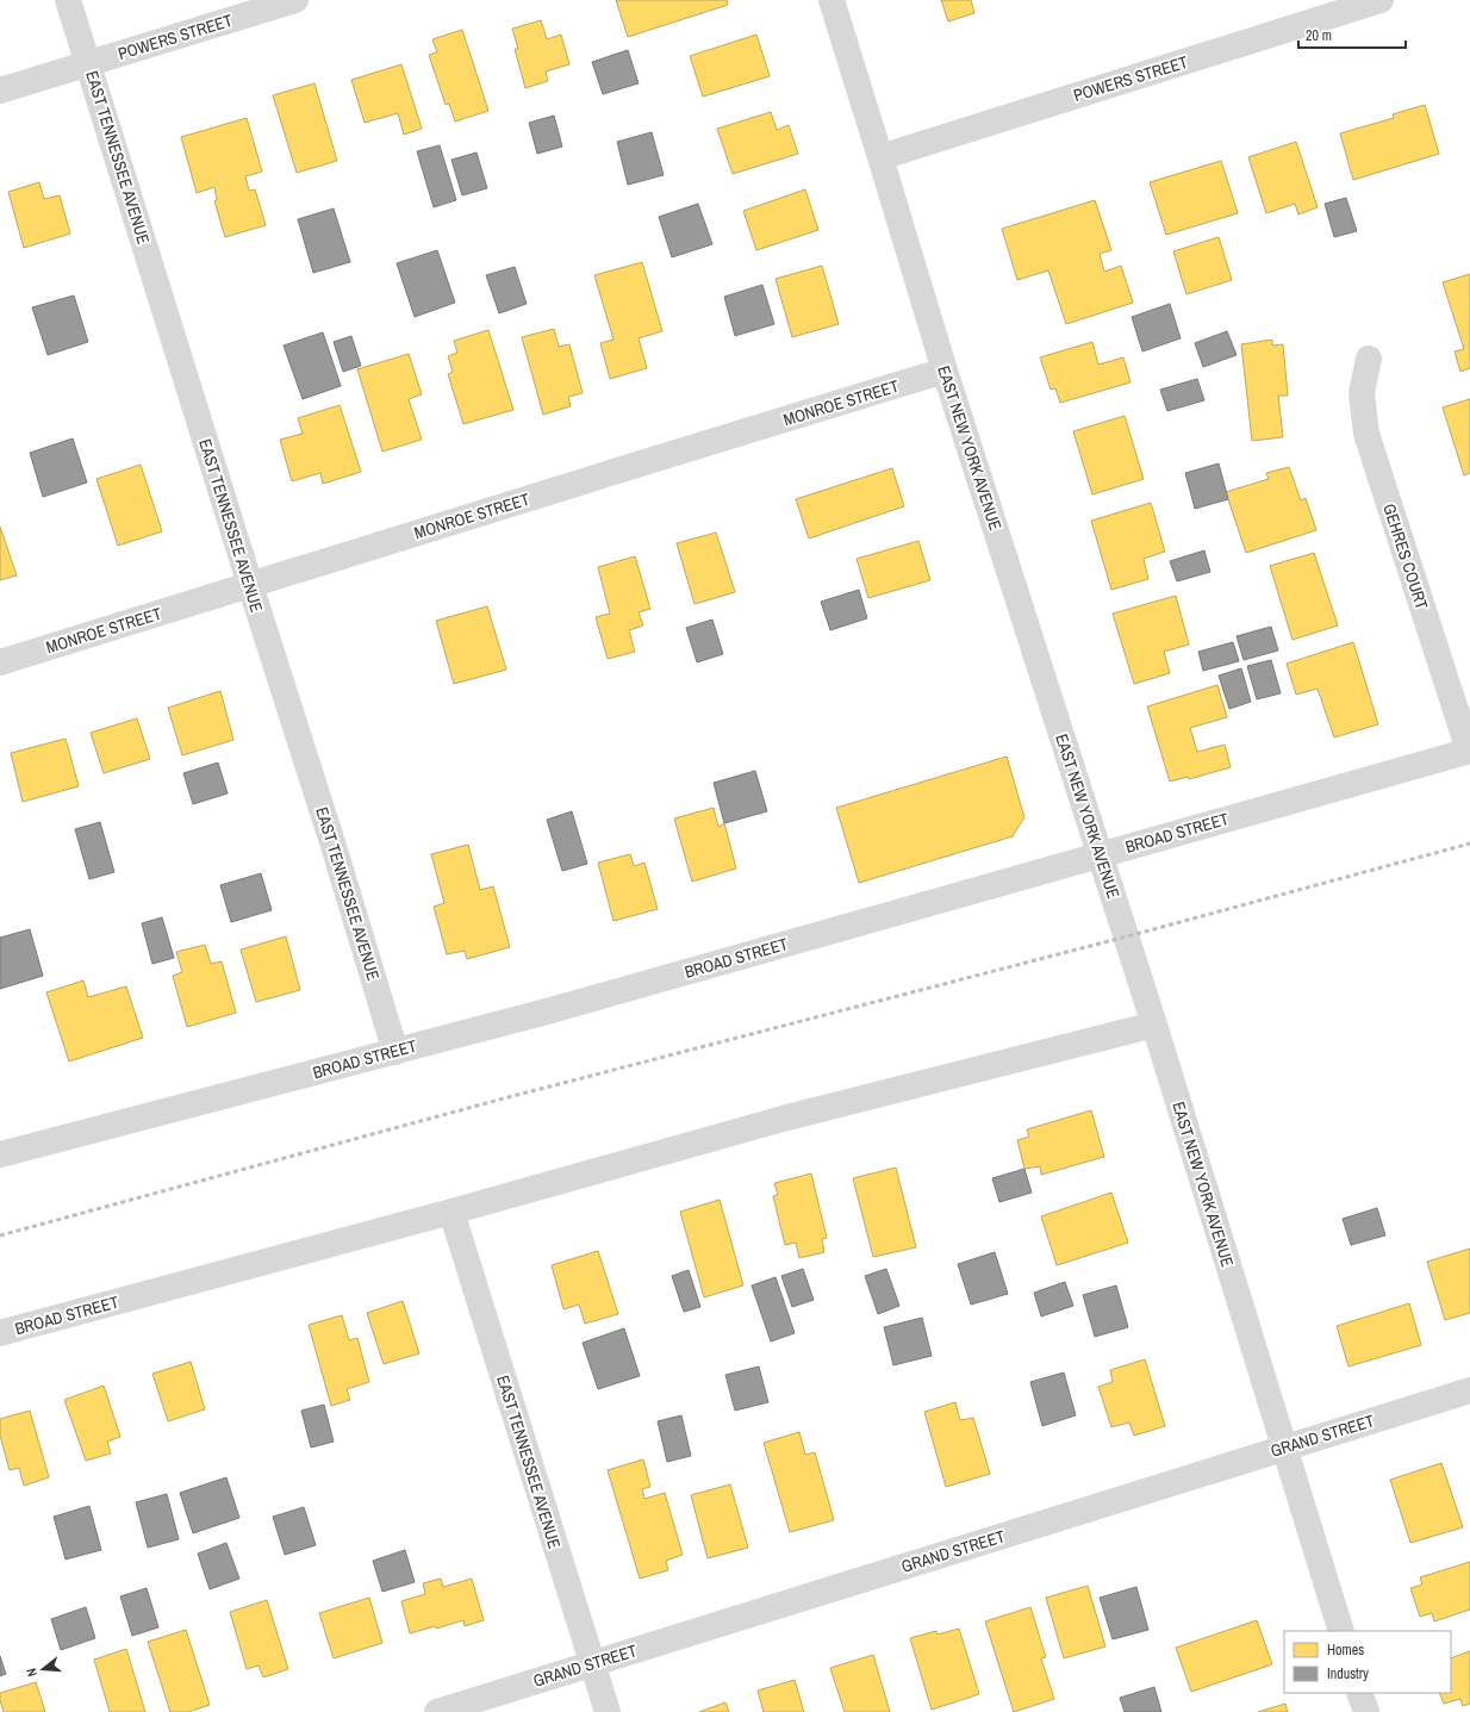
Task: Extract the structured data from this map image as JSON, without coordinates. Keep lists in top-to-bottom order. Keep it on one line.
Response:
{"streets":{"street":["POWERS STREET","EAST TENNESSEE AVENUE","MONROE STREET","EAST NEW YORK AVENUE","GEHRES COURT","BROAD STREET","GRAND STREET"]},"crossings":[["POWERS STREET","EAST TENNESSEE AVENUE"],["POWERS STREET","EAST NEW YORK AVENUE"],["EAST TENNESSEE AVENUE","MONROE STREET"],["EAST TENNESSEE AVENUE","BROAD STREET"],["EAST TENNESSEE AVENUE","GRAND STREET"],["MONROE STREET","EAST NEW YORK AVENUE"],["EAST NEW YORK AVENUE","BROAD STREET"],["EAST NEW YORK AVENUE","GRAND STREET"],["GEHRES COURT","BROAD STREET"]],"legend":["Homes","Industry"],"scale_bar":"20 m","north":"left"}
